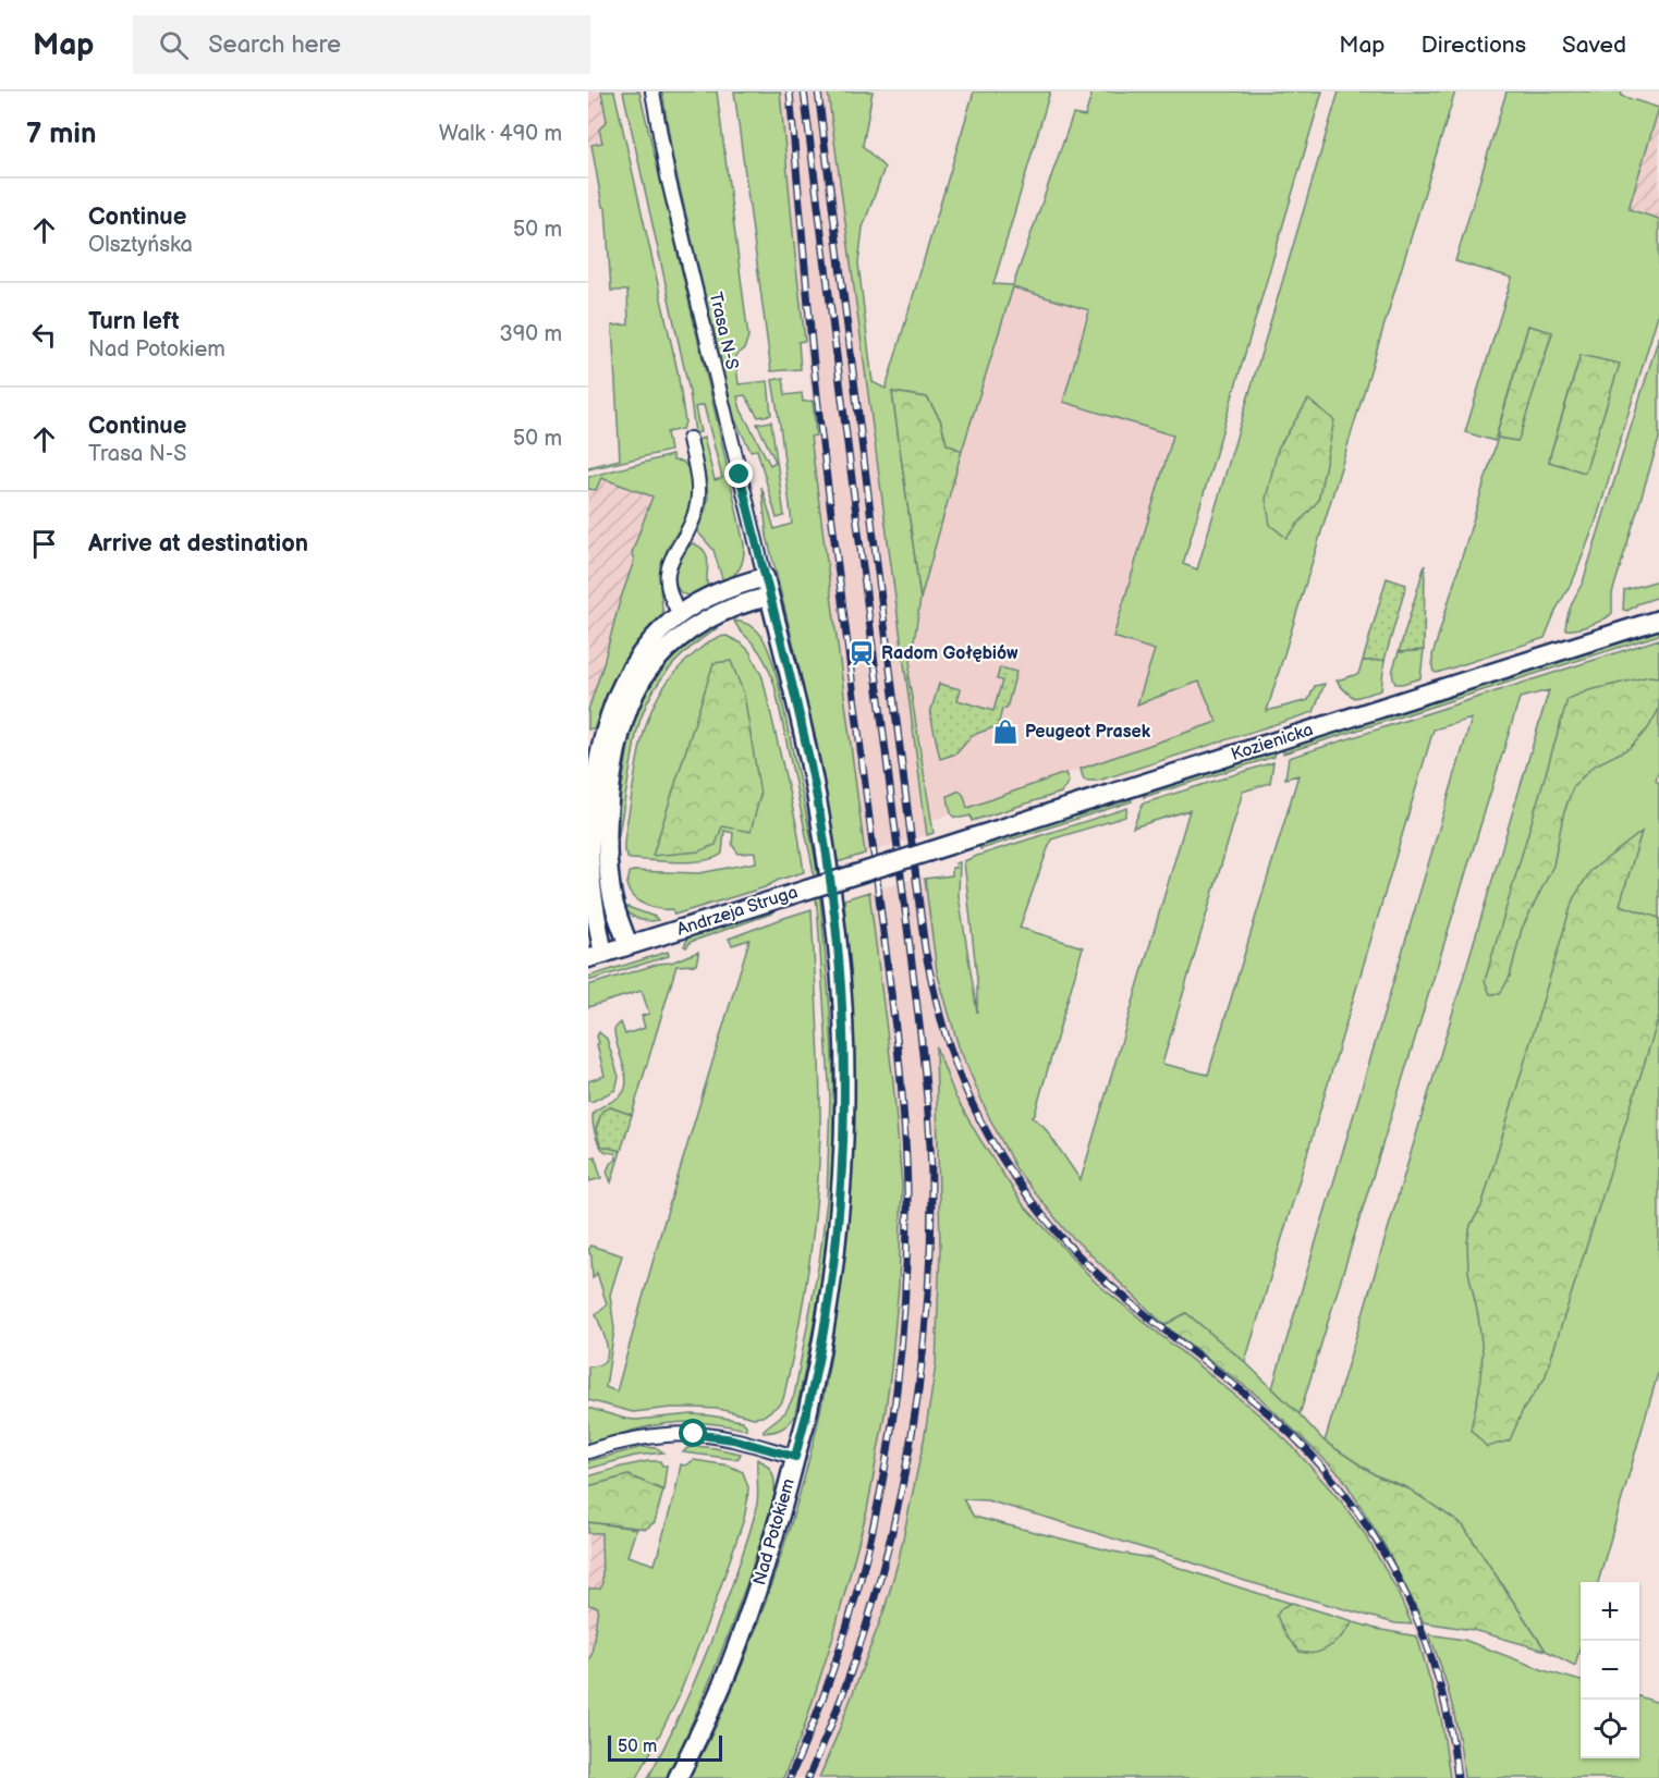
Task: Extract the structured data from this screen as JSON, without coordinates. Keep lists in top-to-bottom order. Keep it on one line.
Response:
{"streets":{"main road":["Kozienicka","Andrzeja Struga","Nad Potokiem"],"street":["Trasa N-S"]},"crossings":[["Trasa N-S","Nad Potokiem"],["Kozienicka","Andrzeja Struga"]],"places":{"station":["Radom Gołębiów"],"shop":["Peugeot Prasek"]},"scale_bar":"50 m","page":{"header":"Map","search":"Search here","nav":["Map","Directions","Saved"],"heading":["7 min","Walk · 490 m"],"list":[["Continue","Olsztyńska","50 m"],["Turn left","Nad Potokiem","390 m"],["Continue","Trasa N-S","50 m"],"Arrive at destination"],"map_buttons":["+","−"],"scale":"50 m"}}
